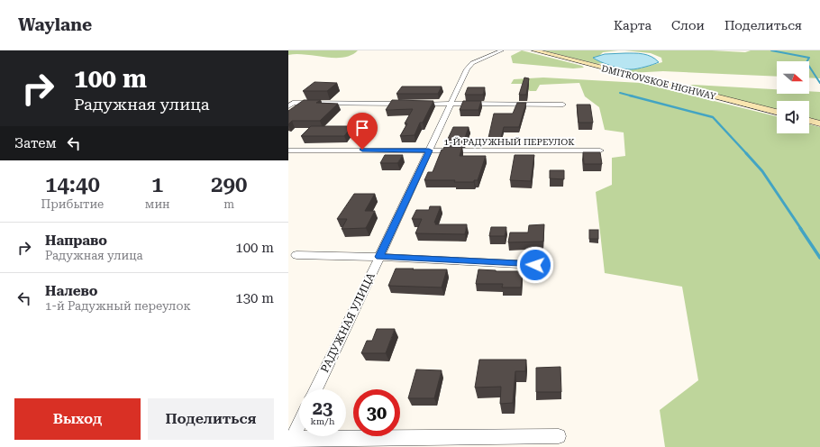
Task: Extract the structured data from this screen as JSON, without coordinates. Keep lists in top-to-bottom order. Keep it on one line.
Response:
{"streets":{"street":["DMITROVSKOE HIGHWAY","1-Й РАДУЖНЫЙ ПЕРЕУЛОК","РАДУЖНАЯ УЛИЦА"]},"crossings":[["1-Й РАДУЖНЫЙ ПЕРЕУЛОК","РАДУЖНАЯ УЛИЦА"]],"north":"right","page":{"header":"Waylane","nav":["Карта","Слои","Поделиться"],"turn":["100 m","Радужная улица"],"then":"Затем","eta":["14:40","Прибытие","1","мин","290","m"],"list":[{"name":"Направо","note":"Радужная улица","value":"100 m"},{"name":"Налево","note":"1-й Радужный переулок","value":"130 m"}],"speed":"23 km/h","limit":"30","buttons":["Выход","Поделиться"]}}
